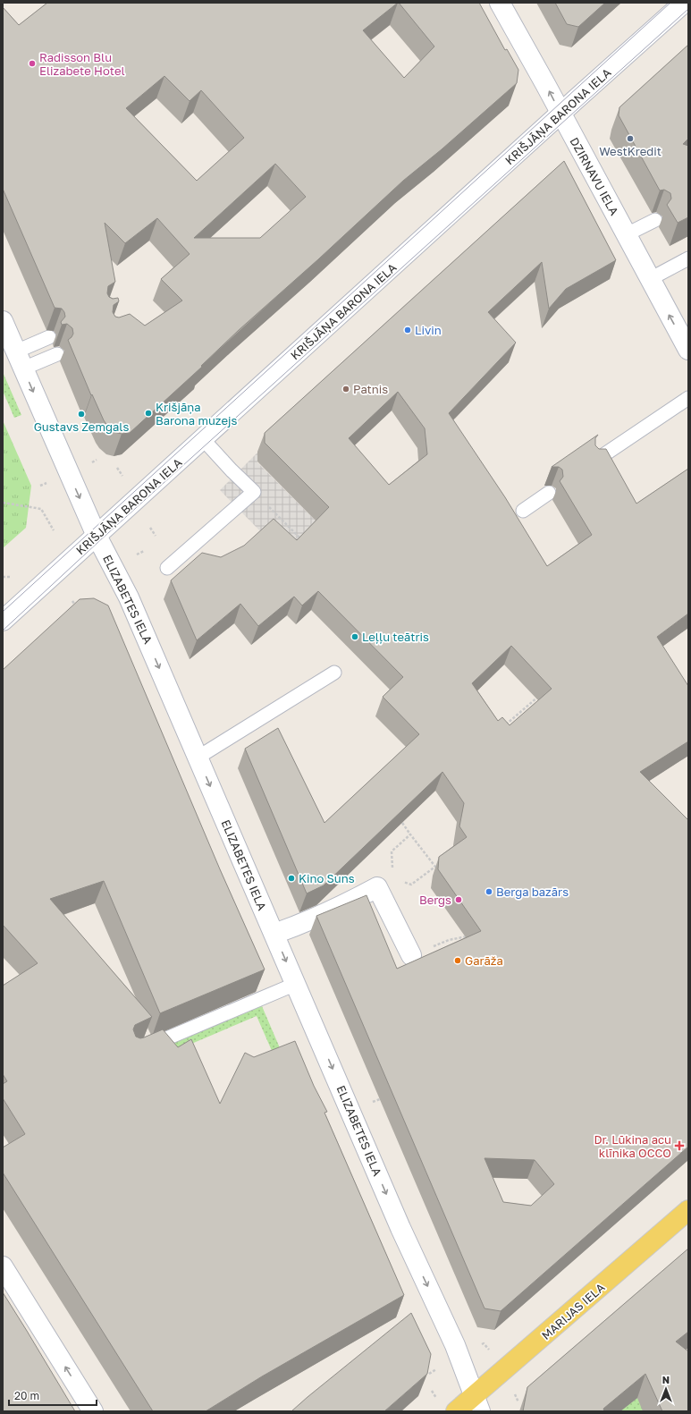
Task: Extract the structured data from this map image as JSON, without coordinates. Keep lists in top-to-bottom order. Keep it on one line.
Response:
{"streets":{"main road":["MARIJAS IELA"],"street":["KRIŠJĀŅA BARONA IELA","DZIRNAVU IELA","ELIZABETES IELA"]},"crossings":[["KRIŠJĀŅA BARONA IELA","DZIRNAVU IELA"],["KRIŠJĀŅA BARONA IELA","ELIZABETES IELA"],["ELIZABETES IELA","MARIJAS IELA"]],"one_way":["DZIRNAVU IELA","ELIZABETES IELA"],"places":{"other":["Radisson Blu Elizabete Hotel","WestKredit","Livin","Patnis","Krišjāņa Barona muzejs","Gustavs Zemgals","Leļļu teātris","Kino Suns","Berga bazārs","Bergs","Garāža"],"health":["Dr. Lūkina acu klīnika OCCO"]},"scale_bar":"20 m","north":"top"}
